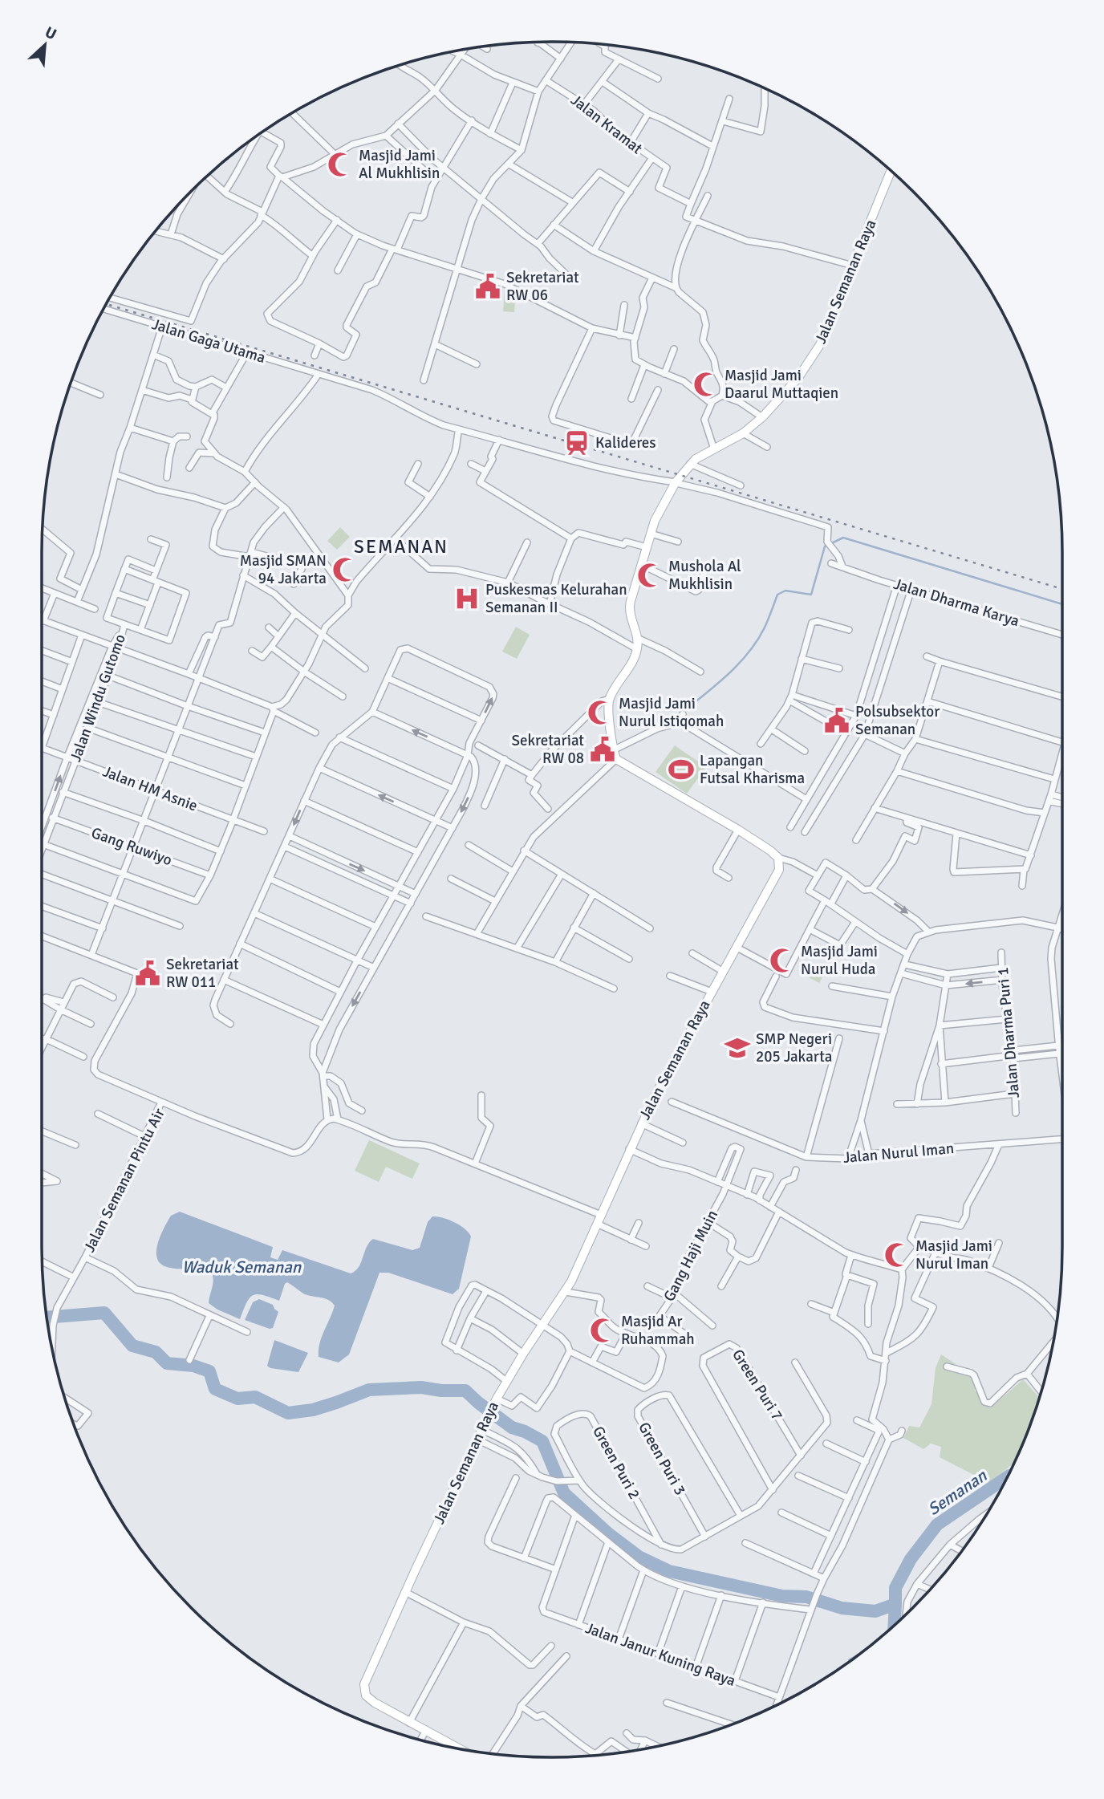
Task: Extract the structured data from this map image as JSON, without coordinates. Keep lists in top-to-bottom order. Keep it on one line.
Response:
{"streets":{"street":["Jalan Kramat","Jalan Semanan Raya","Jalan Gaga Utama","Jalan Dharma Karya","Jalan Windu Gutomo","Jalan HM Asnie","Gang Ruwiyo","Jalan Dharma Puri 1","Jalan Nurul Iman","Jalan Semanan Pintu Air","Gang Haji Muin","Green Puri 7","Green Puri 3","Green Puri 2","Jalan Janur Kuning Raya"]},"crossings":[["Jalan Semanan Raya","Jalan Gaga Utama"],["Jalan Gaga Utama","Jalan Dharma Karya"],["Jalan Windu Gutomo","Jalan HM Asnie"],["Jalan Windu Gutomo","Gang Ruwiyo"]],"districts":["SEMANAN"],"water":["Waduk Semanan","Semanan"],"places":{"mosque":["Masjid Jami Al Mukhlisin","Masjid Jami Daarul Muttaqien","Masjid SMAN 94 Jakarta","Mushola Al Mukhlisin","Masjid Jami Nurul Istiqomah","Masjid Jami Nurul Huda","Masjid Jami Nurul Iman","Masjid Ar Ruhammah"],"public building":["Sekretariat RW 06","Polsubsektor Semanan","Sekretariat RW 08","Sekretariat RW 011"],"station":["Kalideres"],"hospital":["Puskesmas Kelurahan Semanan II"],"sports":["Lapangan Futsal Kharisma"],"school or university":["SMP Negeri 205 Jakarta"]},"north":"top right"}
